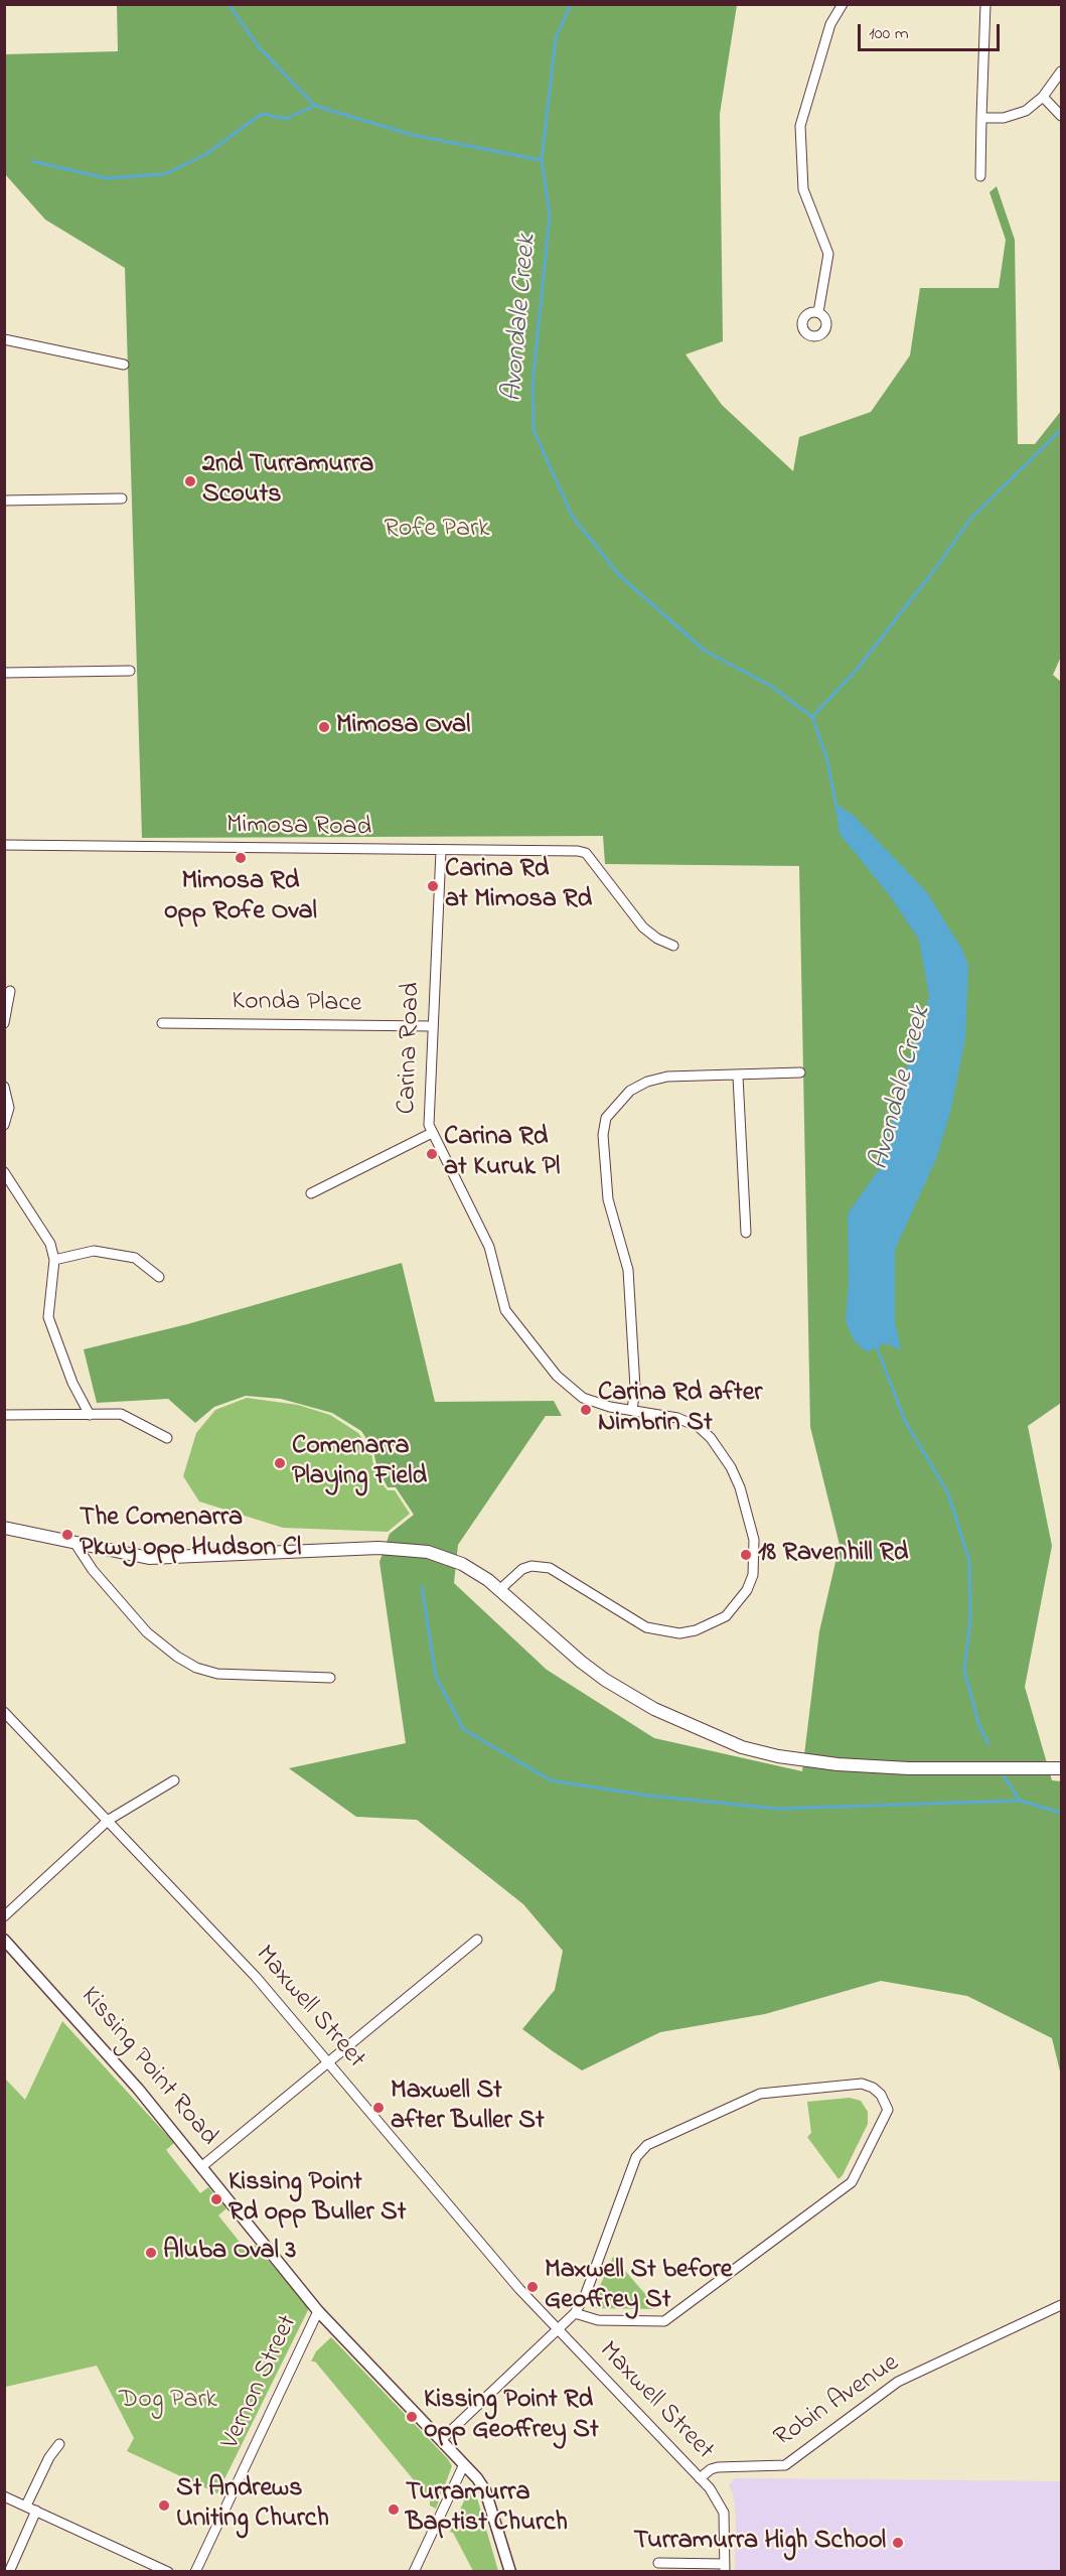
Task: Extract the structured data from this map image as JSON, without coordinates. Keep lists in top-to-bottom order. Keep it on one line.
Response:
{"streets":{"street":["Mimosa Road","Konda Place","Carina Road","Maxwell Street","Kissing Point Road","Vernon Street","Robin Avenue"]},"crossings":[["Mimosa Road","Carina Road"],["Konda Place","Carina Road"],["Maxwell Street","Robin Avenue"],["Kissing Point Road","Vernon Street"]],"water":["Avondale Creek"],"parks":["Rofe Park","Dog Park"],"places":["2nd Turramurra Scouts","Mimosa Oval","Mimosa Rd opp Rofe Oval","Carina Rd at Mimosa Rd","Carina Rd at Kuruk Pl","Carina Rd after Nimbrin St","Comenarra Playing Field","The Comenarra Pkwy opp Hudson Cl","18 Ravenhill Rd","Maxwell St after Buller St","Kissing Point Rd opp Buller St","Aluba Oval 3","Maxwell St before Geoffrey St","Kissing Point Rd opp Geoffrey St","St Andrews Uniting Church","Turramurra Baptist Church","Turramurra High School"],"scale_bar":"100 m"}
